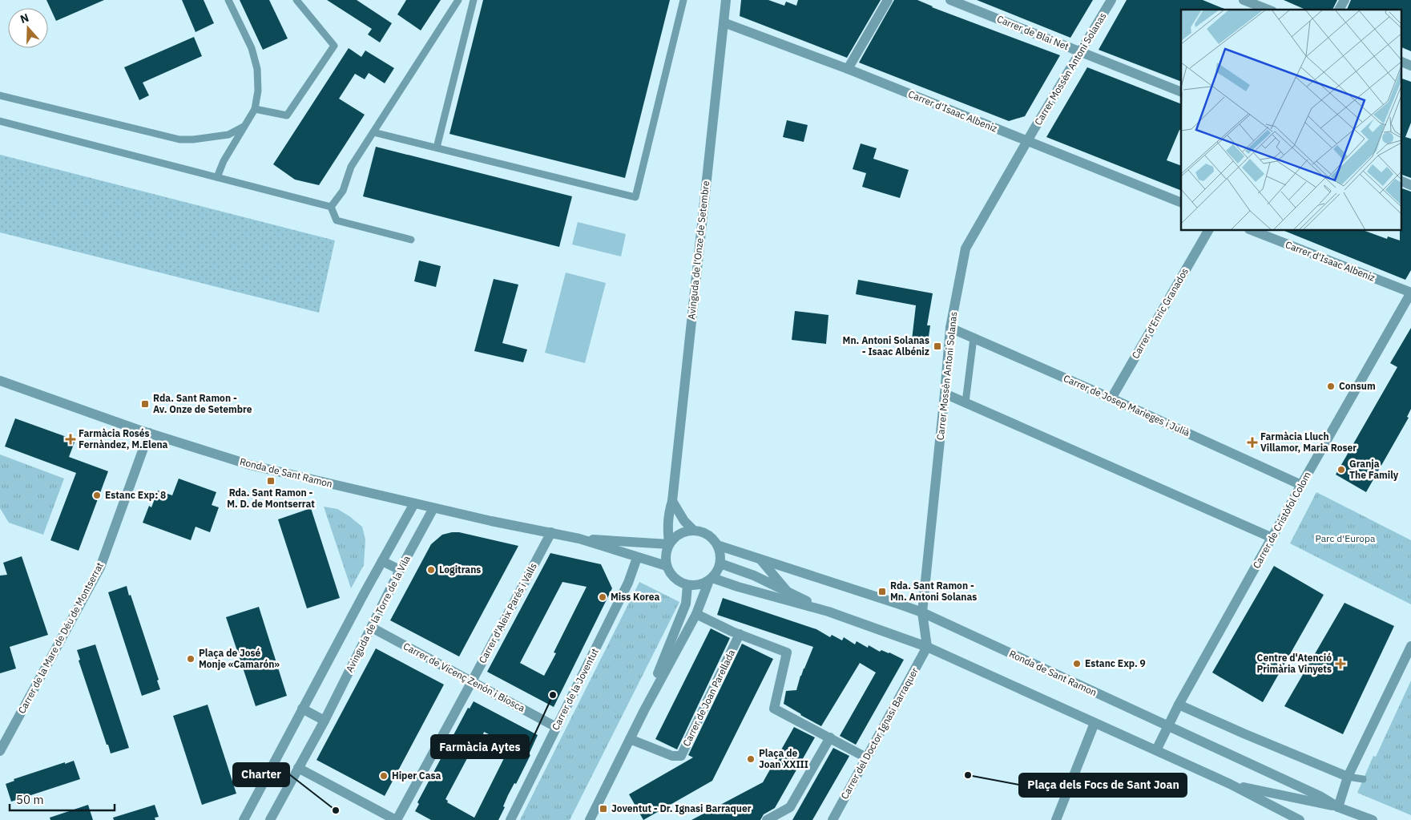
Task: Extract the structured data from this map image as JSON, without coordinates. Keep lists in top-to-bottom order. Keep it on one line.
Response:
{"streets":{"street":["Carrer de Blai Net","Carrer Mossèn Antoni Solanas","Carrer d'Isaac Albeniz","Avinguda de l'Onze de Setembre","Carrer d'Enric Granados","Carrer de Josep Marieges i Julià","Ronda de Sant Ramon","Carrer de Cristòfol Colom","Carrer d'Aleix Parés i Valls","Avinguda de la Torre de la Vila","Carrer de la Mare de Déu de Montserrat","Carrer de Vicenç Zenón i Biosca","Carrer de la Joventut","Carrer de Joan Parellada","Carrer del Doctor Ignasi Barraquer"]},"crossings":[["Carrer de Blai Net","Carrer Mossèn Antoni Solanas"],["Carrer Mossèn Antoni Solanas","Carrer d'Isaac Albeniz"],["Carrer Mossèn Antoni Solanas","Carrer de Josep Marieges i Julià"],["Carrer Mossèn Antoni Solanas","Ronda de Sant Ramon"],["Carrer Mossèn Antoni Solanas","Carrer del Doctor Ignasi Barraquer"],["Carrer d'Isaac Albeniz","Avinguda de l'Onze de Setembre"],["Carrer d'Isaac Albeniz","Carrer de Cristòfol Colom"],["Avinguda de l'Onze de Setembre","Ronda de Sant Ramon"],["Carrer d'Enric Granados","Carrer de Josep Marieges i Julià"],["Carrer de Josep Marieges i Julià","Carrer de Cristòfol Colom"],["Ronda de Sant Ramon","Carrer de Cristòfol Colom"],["Ronda de Sant Ramon","Carrer d'Aleix Parés i Valls"],["Ronda de Sant Ramon","Avinguda de la Torre de la Vila"],["Ronda de Sant Ramon","Carrer de la Mare de Déu de Montserrat"],["Ronda de Sant Ramon","Carrer de la Joventut"],["Ronda de Sant Ramon","Carrer del Doctor Ignasi Barraquer"],["Carrer d'Aleix Parés i Valls","Carrer de Vicenç Zenón i Biosca"],["Avinguda de la Torre de la Vila","Carrer de Vicenç Zenón i Biosca"],["Carrer de Vicenç Zenón i Biosca","Carrer de la Joventut"]],"parks":["Parc d'Europa"],"places":{"transit":["Mn. Antoni Solanas - Isaac Albéniz","Rda. Sant Ramon - Av. Onze de Setembre","Rda. Sant Ramon - M. D. de Montserrat","Rda. Sant Ramon - Mn. Antoni Solanas","Joventut - Dr. Ignasi Barraquer"],"other":["Consum","Granja The Family","Estanc Exp: 8","Logitrans","Miss Korea","Plaça de José Monje «Camarón»","Estanc Exp. 9","Farmàcia Aytes","Plaça de Joan XXIII","Plaça dels Focs de Sant Joan","Hiper Casa","Charter"],"health":["Farmàcia Rosés Fernàndez, M.Elena","Farmàcia Lluch Villamor, Maria Roser","Centre d'Atenció Primària Vinyets"]},"scale_bar":"50 m","north":"top"}
